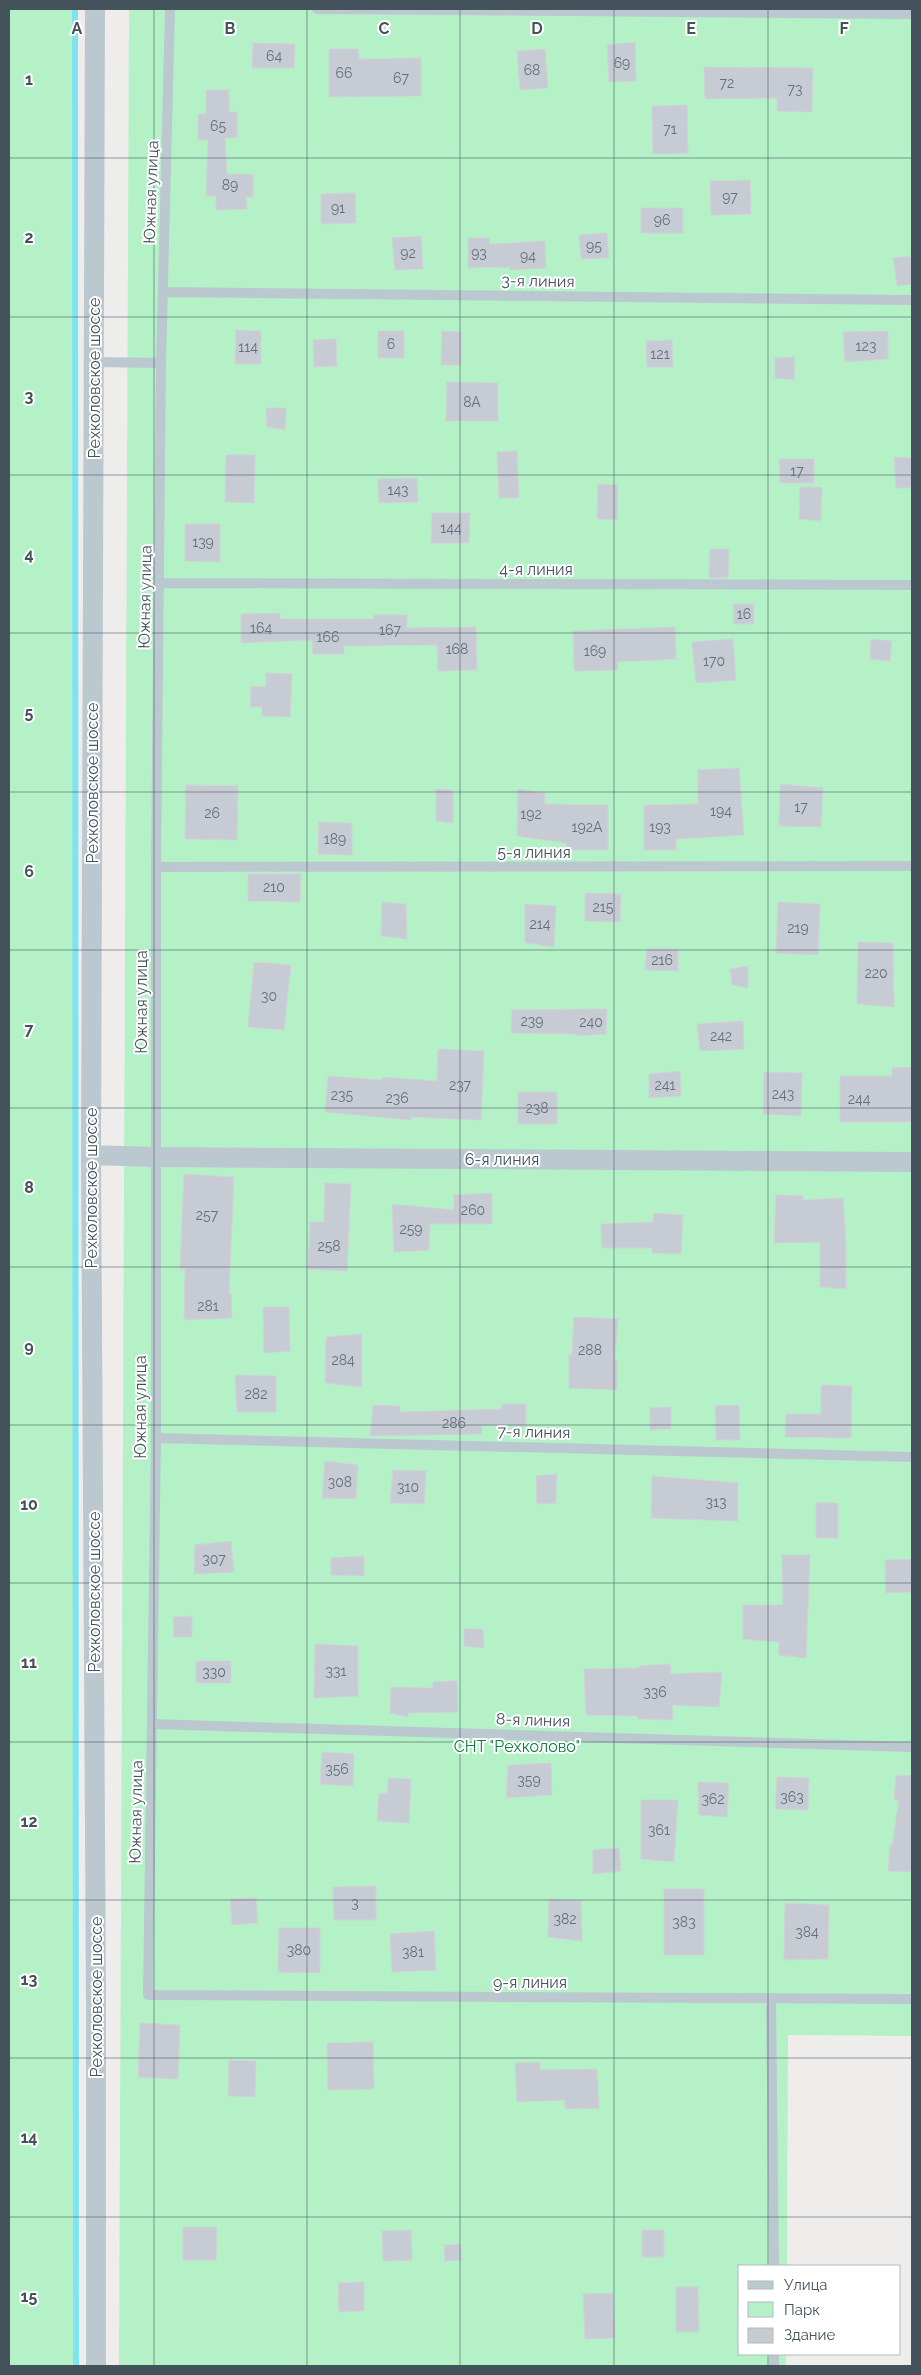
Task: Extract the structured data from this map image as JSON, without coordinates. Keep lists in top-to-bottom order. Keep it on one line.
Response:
{"streets":{"street":["Рехколовское шоссе","6-я линия"],"lane":["Южная улица","3-я линия","4-я линия","5-я линия","7-я линия","8-я линия","9-я линия"]},"crossings":[["Южная улица","3-я линия"],["Южная улица","4-я линия"],["Южная улица","5-я линия"],["Южная улица","6-я линия"],["Южная улица","7-я линия"],["Южная улица","8-я линия"],["Южная улица","9-я линия"],["Рехколовское шоссе","6-я линия"]],"parks":["СНТ \"Рехколово\""],"house_numbers":["64","69","68","66","67","72","73","65","71","89","97","91","96","95","92","93","94","6","123","114","121","8А","17","143","144","139","16","164","167","166","168","169","170","17","194","26","192","192А","193","189","210","215","214","219","216","220","30","239","240","242","237","241","243","235","236","244","238","260","257","259","258","281","288","284","282","286","308","310","313","307","331","330","336","356","359","363","362","361","3","382","383","384","380","381"],"legend":["Улица","Парк","Здание"],"grid":{"columns":["A","B","C","D","E","F"],"rows":["1","2","3","4","5","6","7","8","9","10","11","12","13","14","15"]}}
